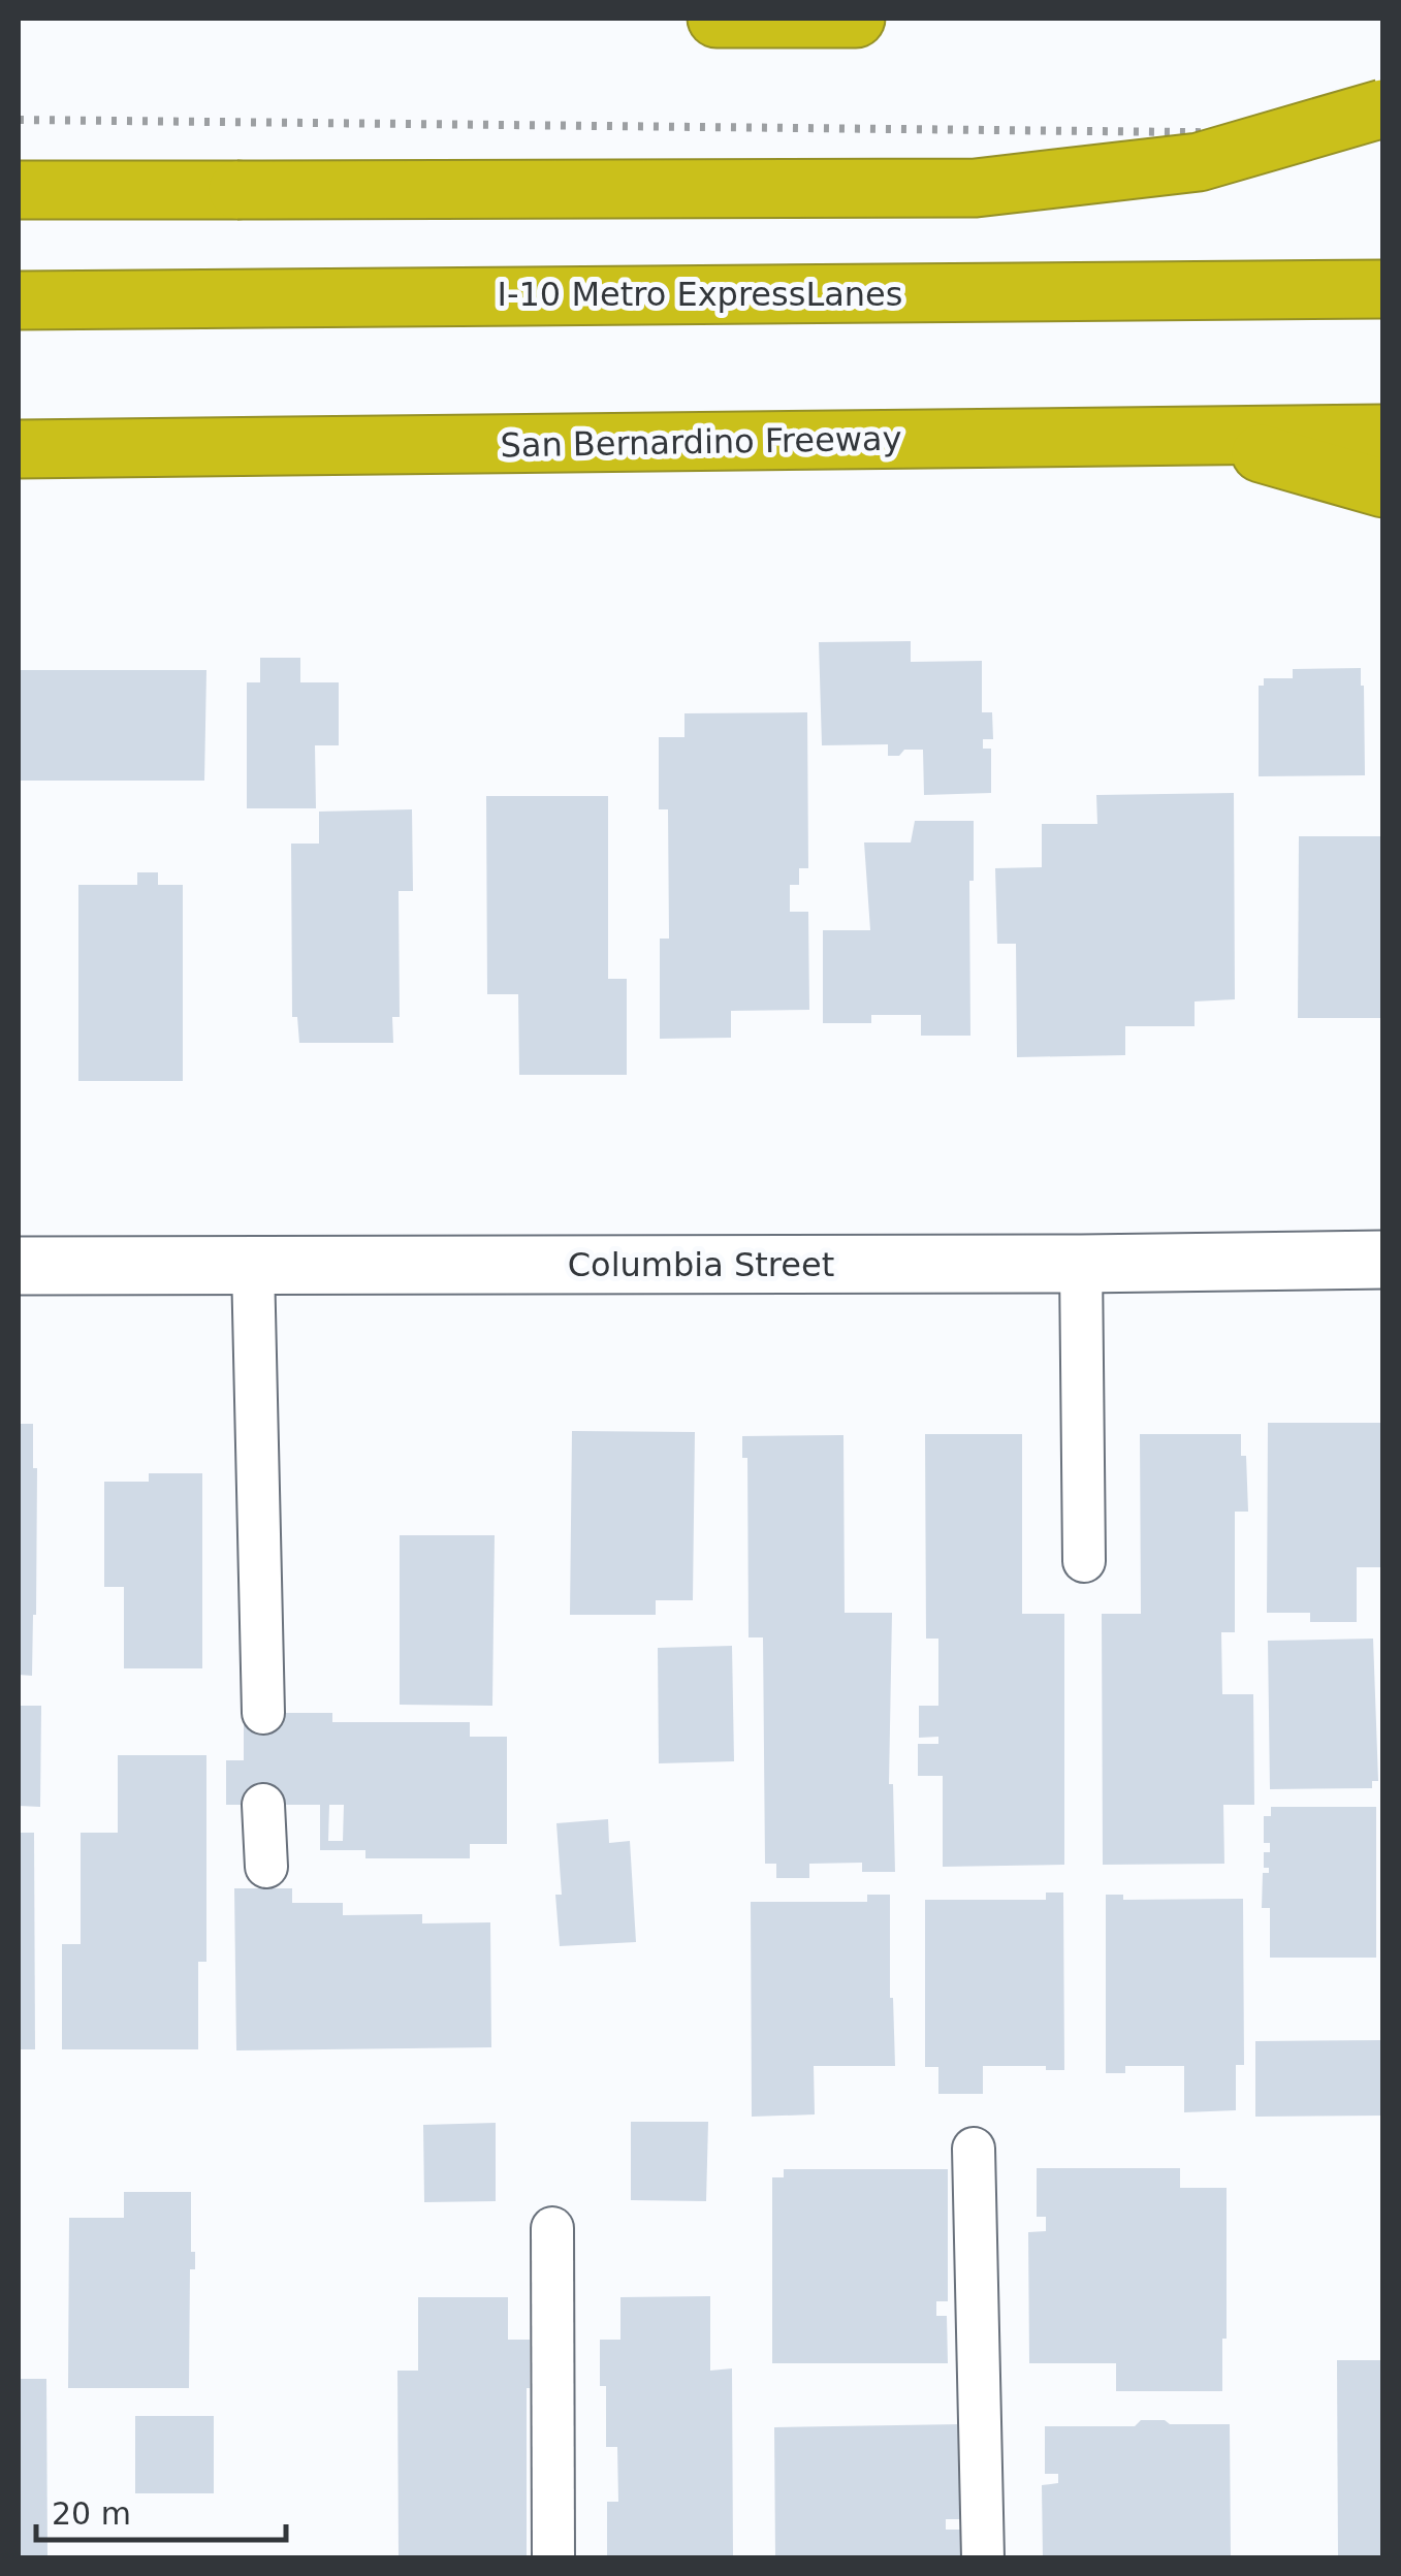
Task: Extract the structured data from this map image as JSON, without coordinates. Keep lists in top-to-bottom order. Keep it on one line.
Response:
{"streets":{"highway":["I-10 Metro ExpressLanes","San Bernardino Freeway"],"street":["Columbia Street"]},"scale_bar":"20 m"}
